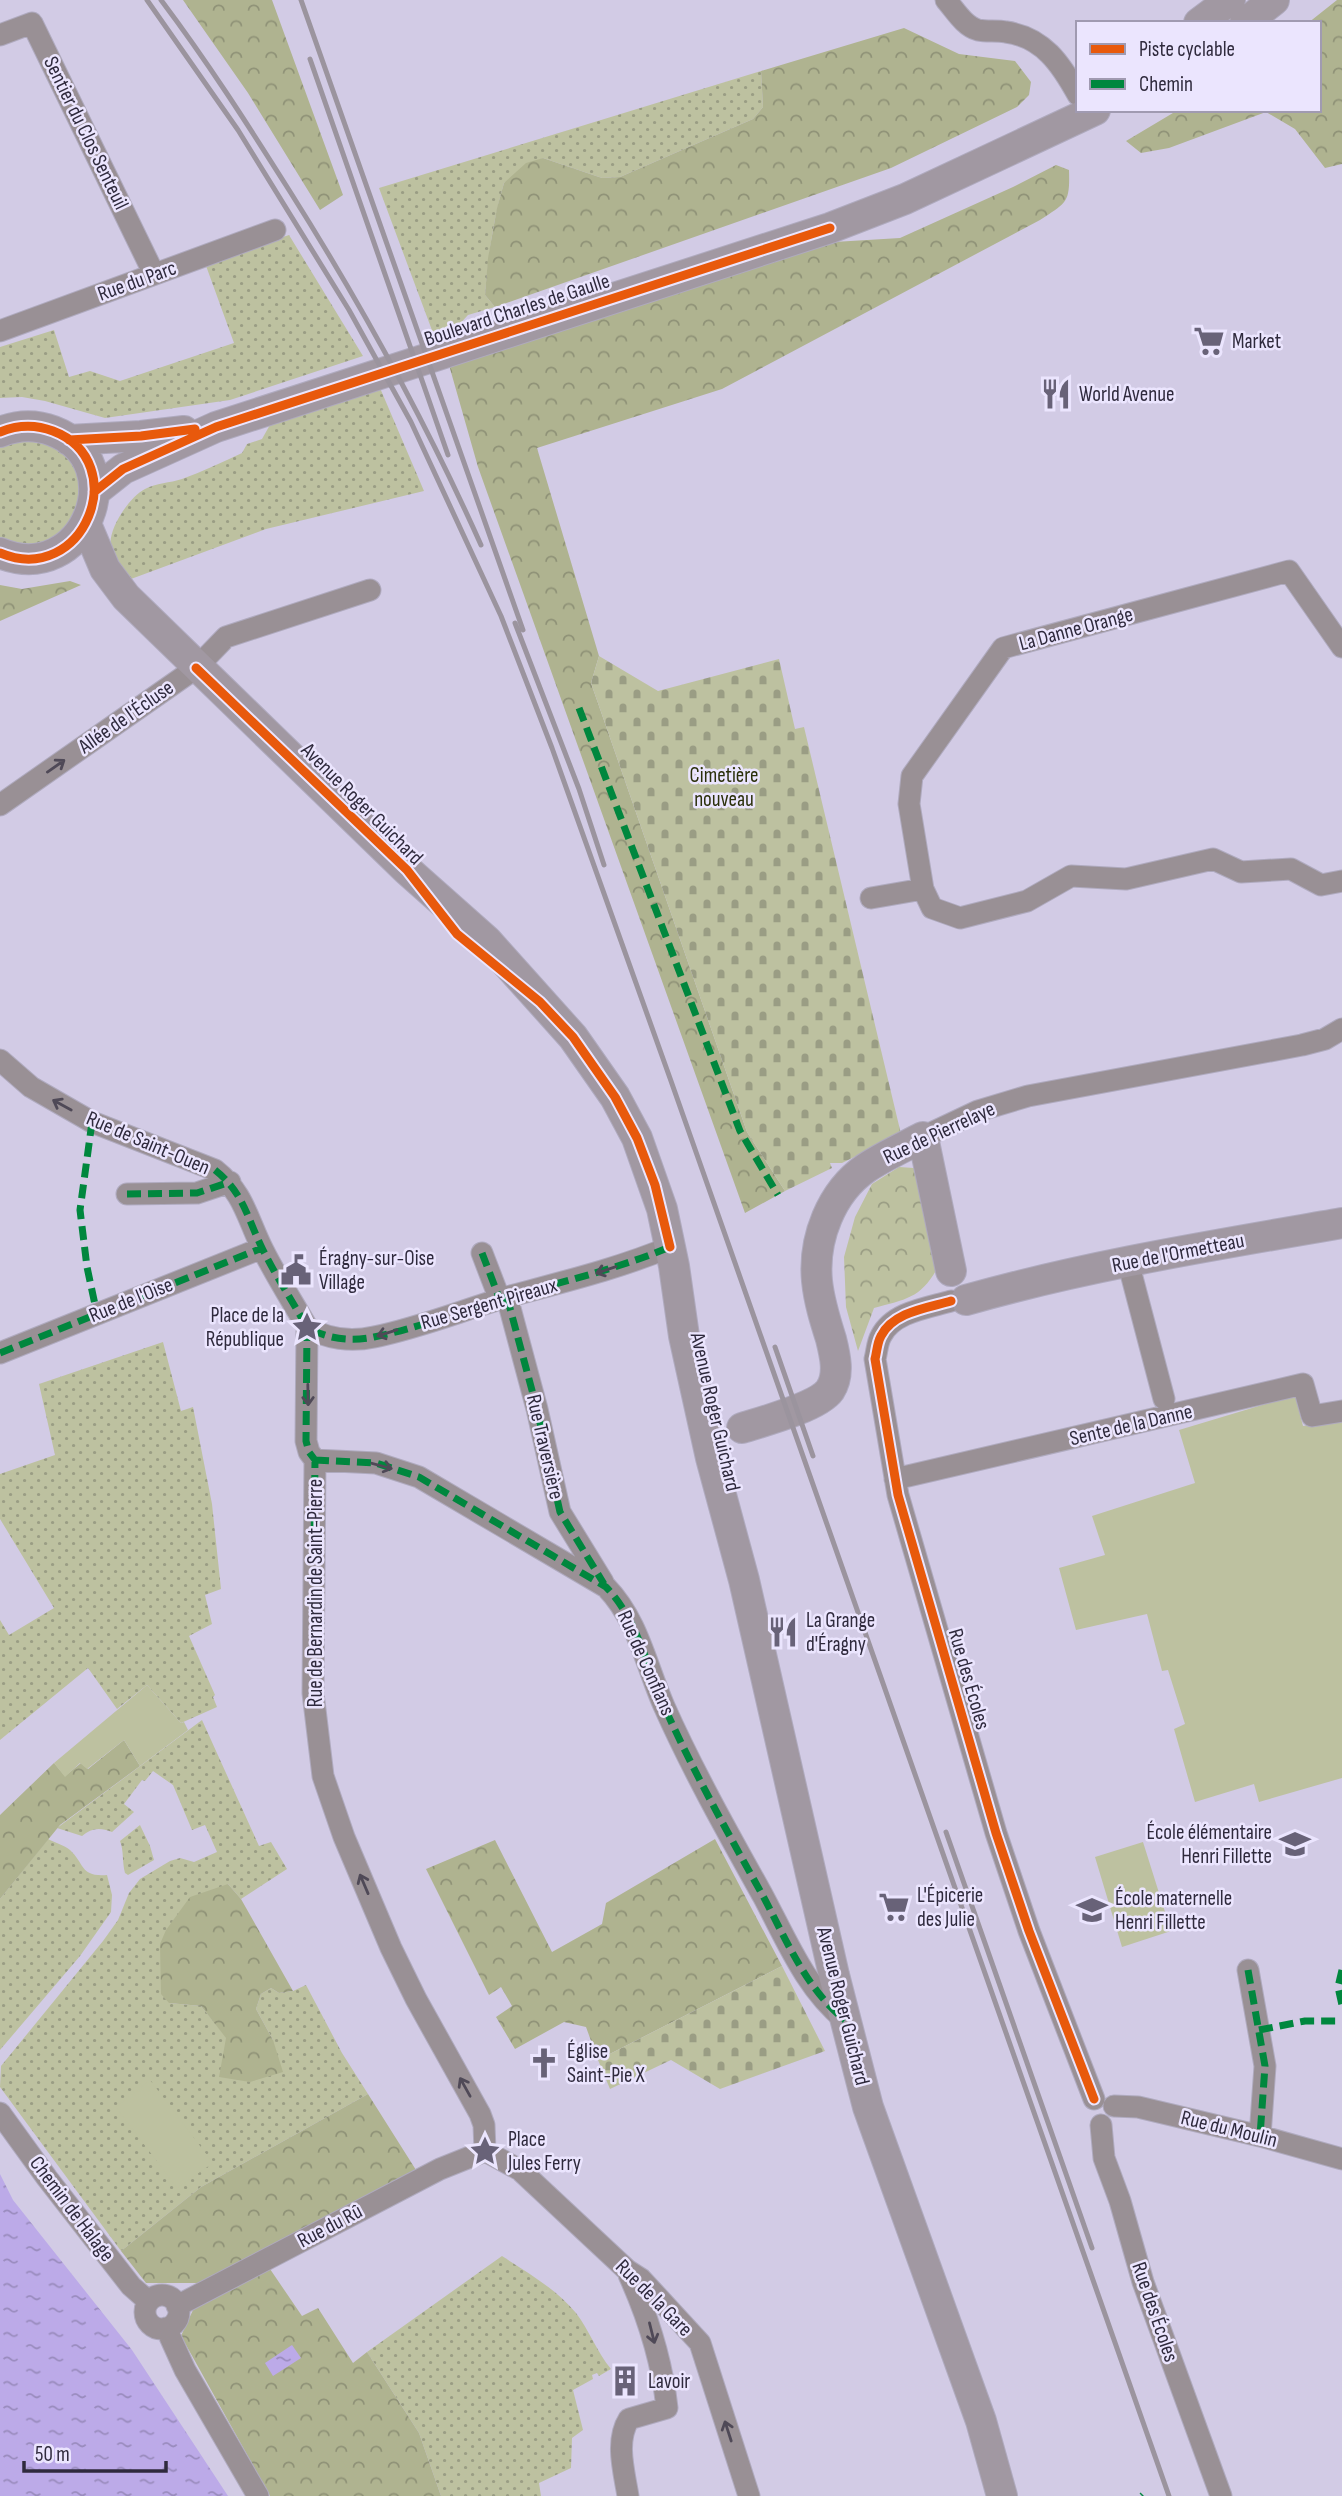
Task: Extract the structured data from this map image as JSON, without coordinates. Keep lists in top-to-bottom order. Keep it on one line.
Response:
{"streets":{"main road":["Boulevard Charles de Gaulle","Avenue Roger Guichard","Rue de Pierrelaye","Rue de l'Ormetteau"],"street":["Sentier du Clos Senteuil","Rue du Parc","La Danne Orange","Allée de l'Écluse","Rue de Saint-Ouen","Rue de l'Oise","Rue Sergent Pireaux","Sente de la Danne","Rue Traversière","Rue de Bernardin de Saint-Pierre","Rue de Conflans","Rue des Écoles","Rue du Moulin","Chemin de Halage","Rue du Rû","Rue de la Gare"]},"crossings":[["Sentier du Clos Senteuil","Rue du Parc"],["Allée de l'Écluse","Avenue Roger Guichard"],["Avenue Roger Guichard","Rue de Pierrelaye"],["Avenue Roger Guichard","Rue Sergent Pireaux"],["Avenue Roger Guichard","Rue de Conflans"],["Rue de Saint-Ouen","Rue de l'Oise"],["Rue de Saint-Ouen","Rue Sergent Pireaux"],["Rue de l'Ormetteau","Sente de la Danne"],["Rue de l'Ormetteau","Rue des Écoles"],["Rue Sergent Pireaux","Rue Traversière"],["Sente de la Danne","Rue des Écoles"],["Rue Traversière","Rue de Conflans"],["Rue de Bernardin de Saint-Pierre","Rue de Conflans"],["Rue de Bernardin de Saint-Pierre","Rue du Rû"],["Rue de Bernardin de Saint-Pierre","Rue de la Gare"],["Rue des Écoles","Rue du Moulin"],["Chemin de Halage","Rue du Rû"],["Rue du Rû","Rue de la Gare"]],"one_way":["Allée de l'Écluse","Rue de Saint-Ouen","Rue Sergent Pireaux","Rue de Bernardin de Saint-Pierre","Rue de Conflans","Rue de la Gare"],"parks":["Cimetière nouveau"],"places":{"supermarket":["Market","L'Épicerie des Julie"],"restaurant":["World Avenue","La Grange d'Éragny"],"public building":["Éragny-sur-Oise Village"],"place":["Place de la République","Place Jules Ferry"],"school or university":["École élémentaire Henri Fillette","École maternelle Henri Fillette"],"church":["Église Saint-Pie X"],"building":["Lavoir"]},"legend":["Piste cyclable","Chemin"],"scale_bar":"50 m"}
